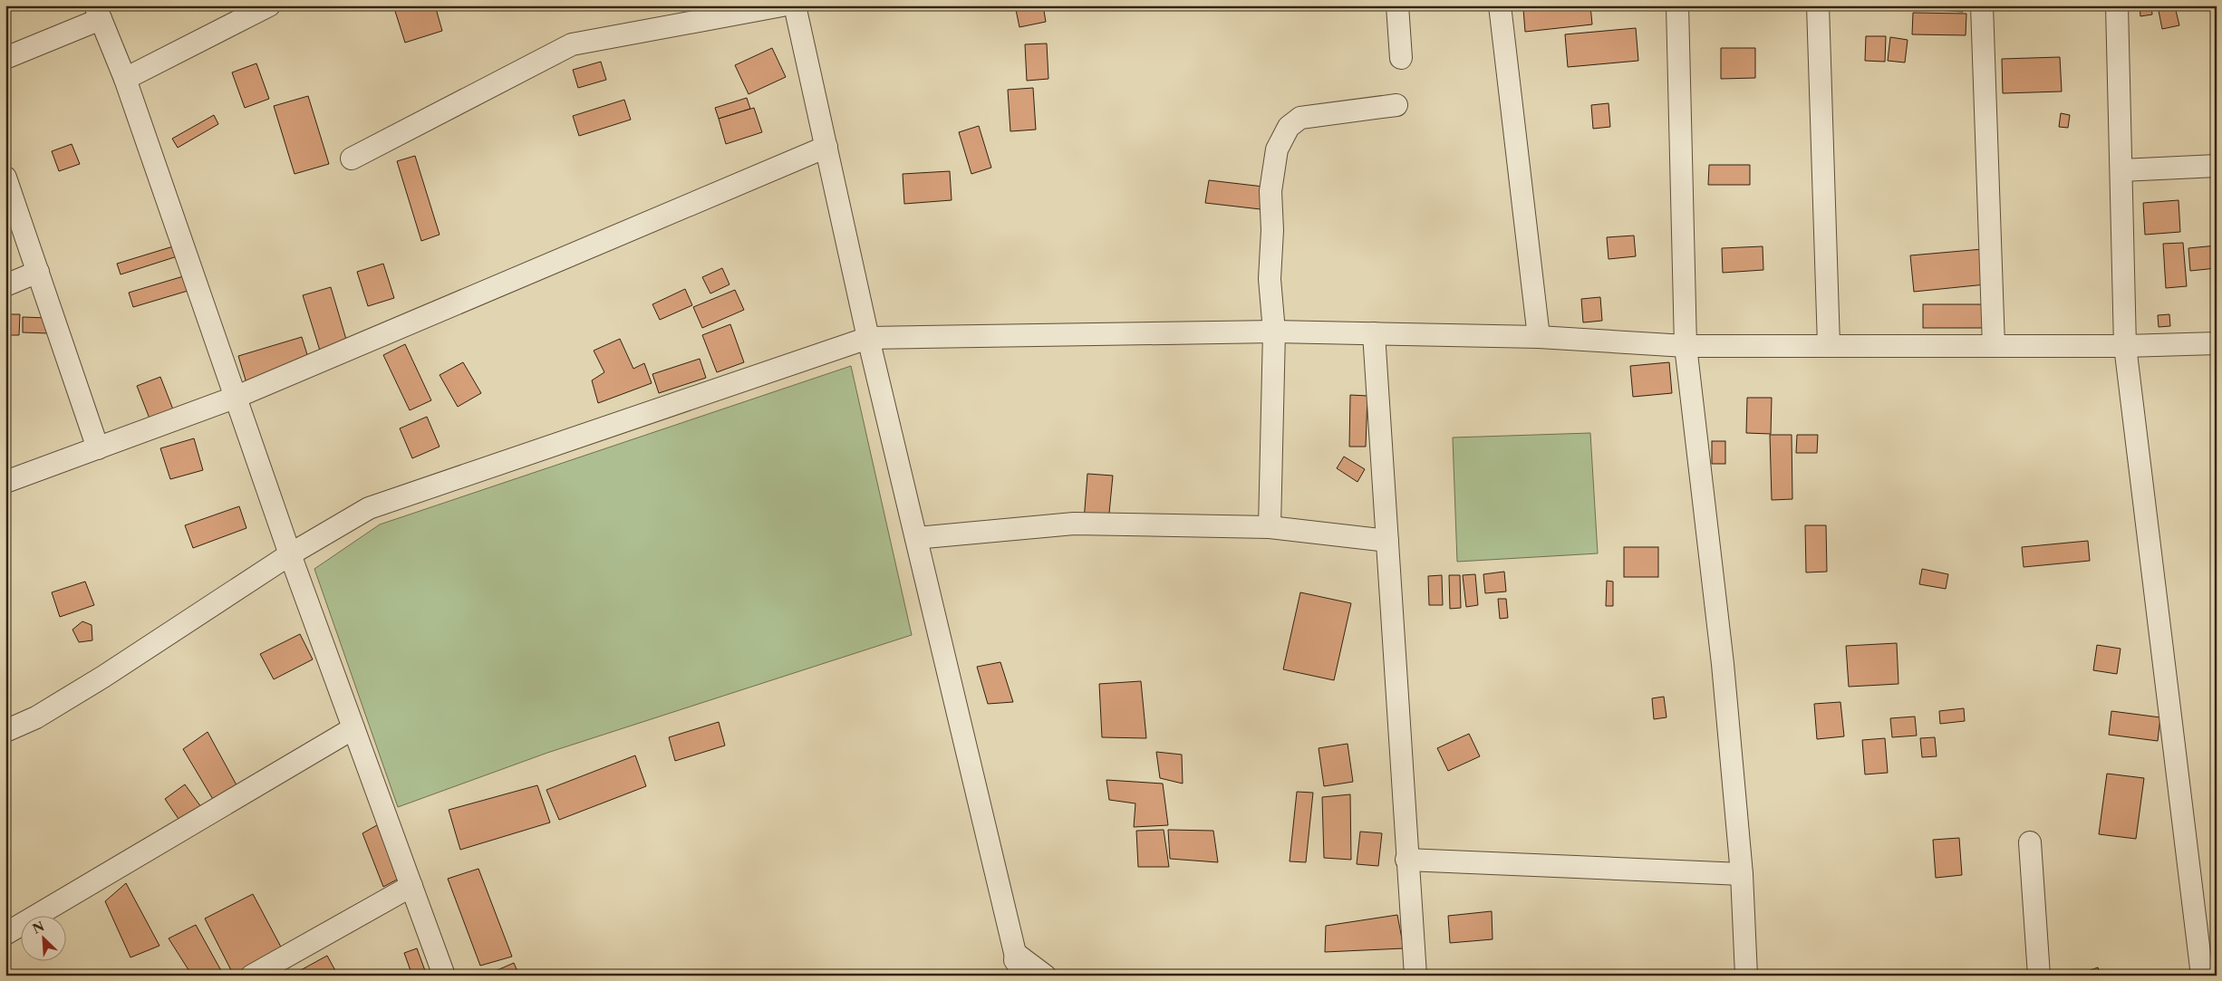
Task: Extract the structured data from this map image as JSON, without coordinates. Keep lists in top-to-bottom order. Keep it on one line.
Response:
{"north":"top left"}
